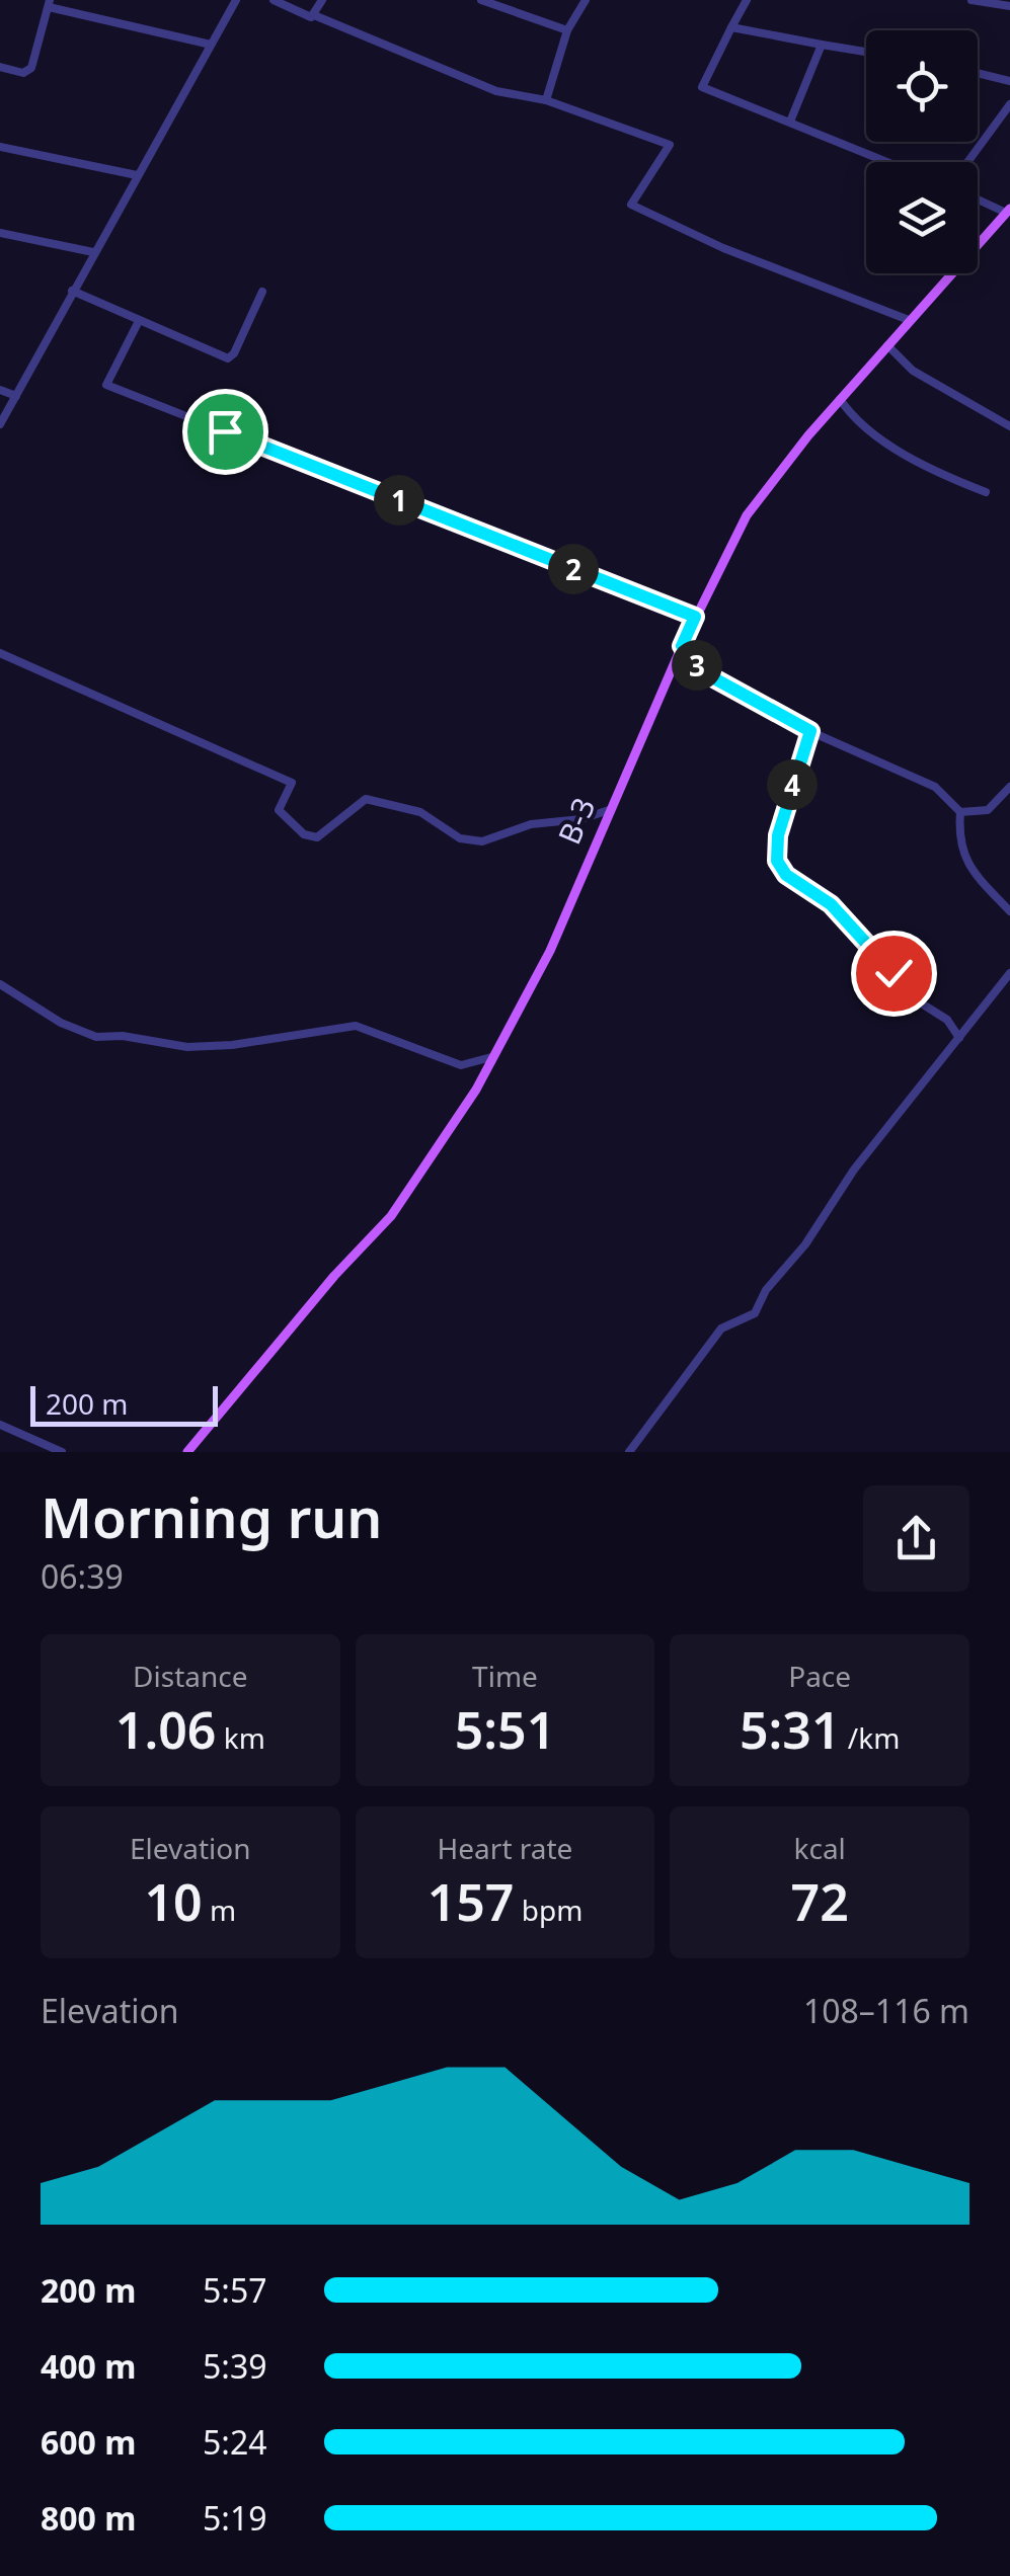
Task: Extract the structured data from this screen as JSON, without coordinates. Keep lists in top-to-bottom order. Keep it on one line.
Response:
{"streets":{"main road":["B-3"]},"scale_bar":"200 m","page":{"pins":["1","2","3","4"],"scale":"200 m","heading":["Morning run","06:39"],"stats":[["Distance","1.06 km"],["Time","5:51"],["Pace","5:31 /km"],["Elevation","10 m"],["Heart rate","157 bpm"],["kcal","72"]],"chart":["Elevation","108–116 m"],"list":[{"name":"200 m","note":"5:57"},{"name":"400 m","note":"5:39"},{"name":"600 m","note":"5:24"},{"name":"800 m","note":"5:19"}]}}
